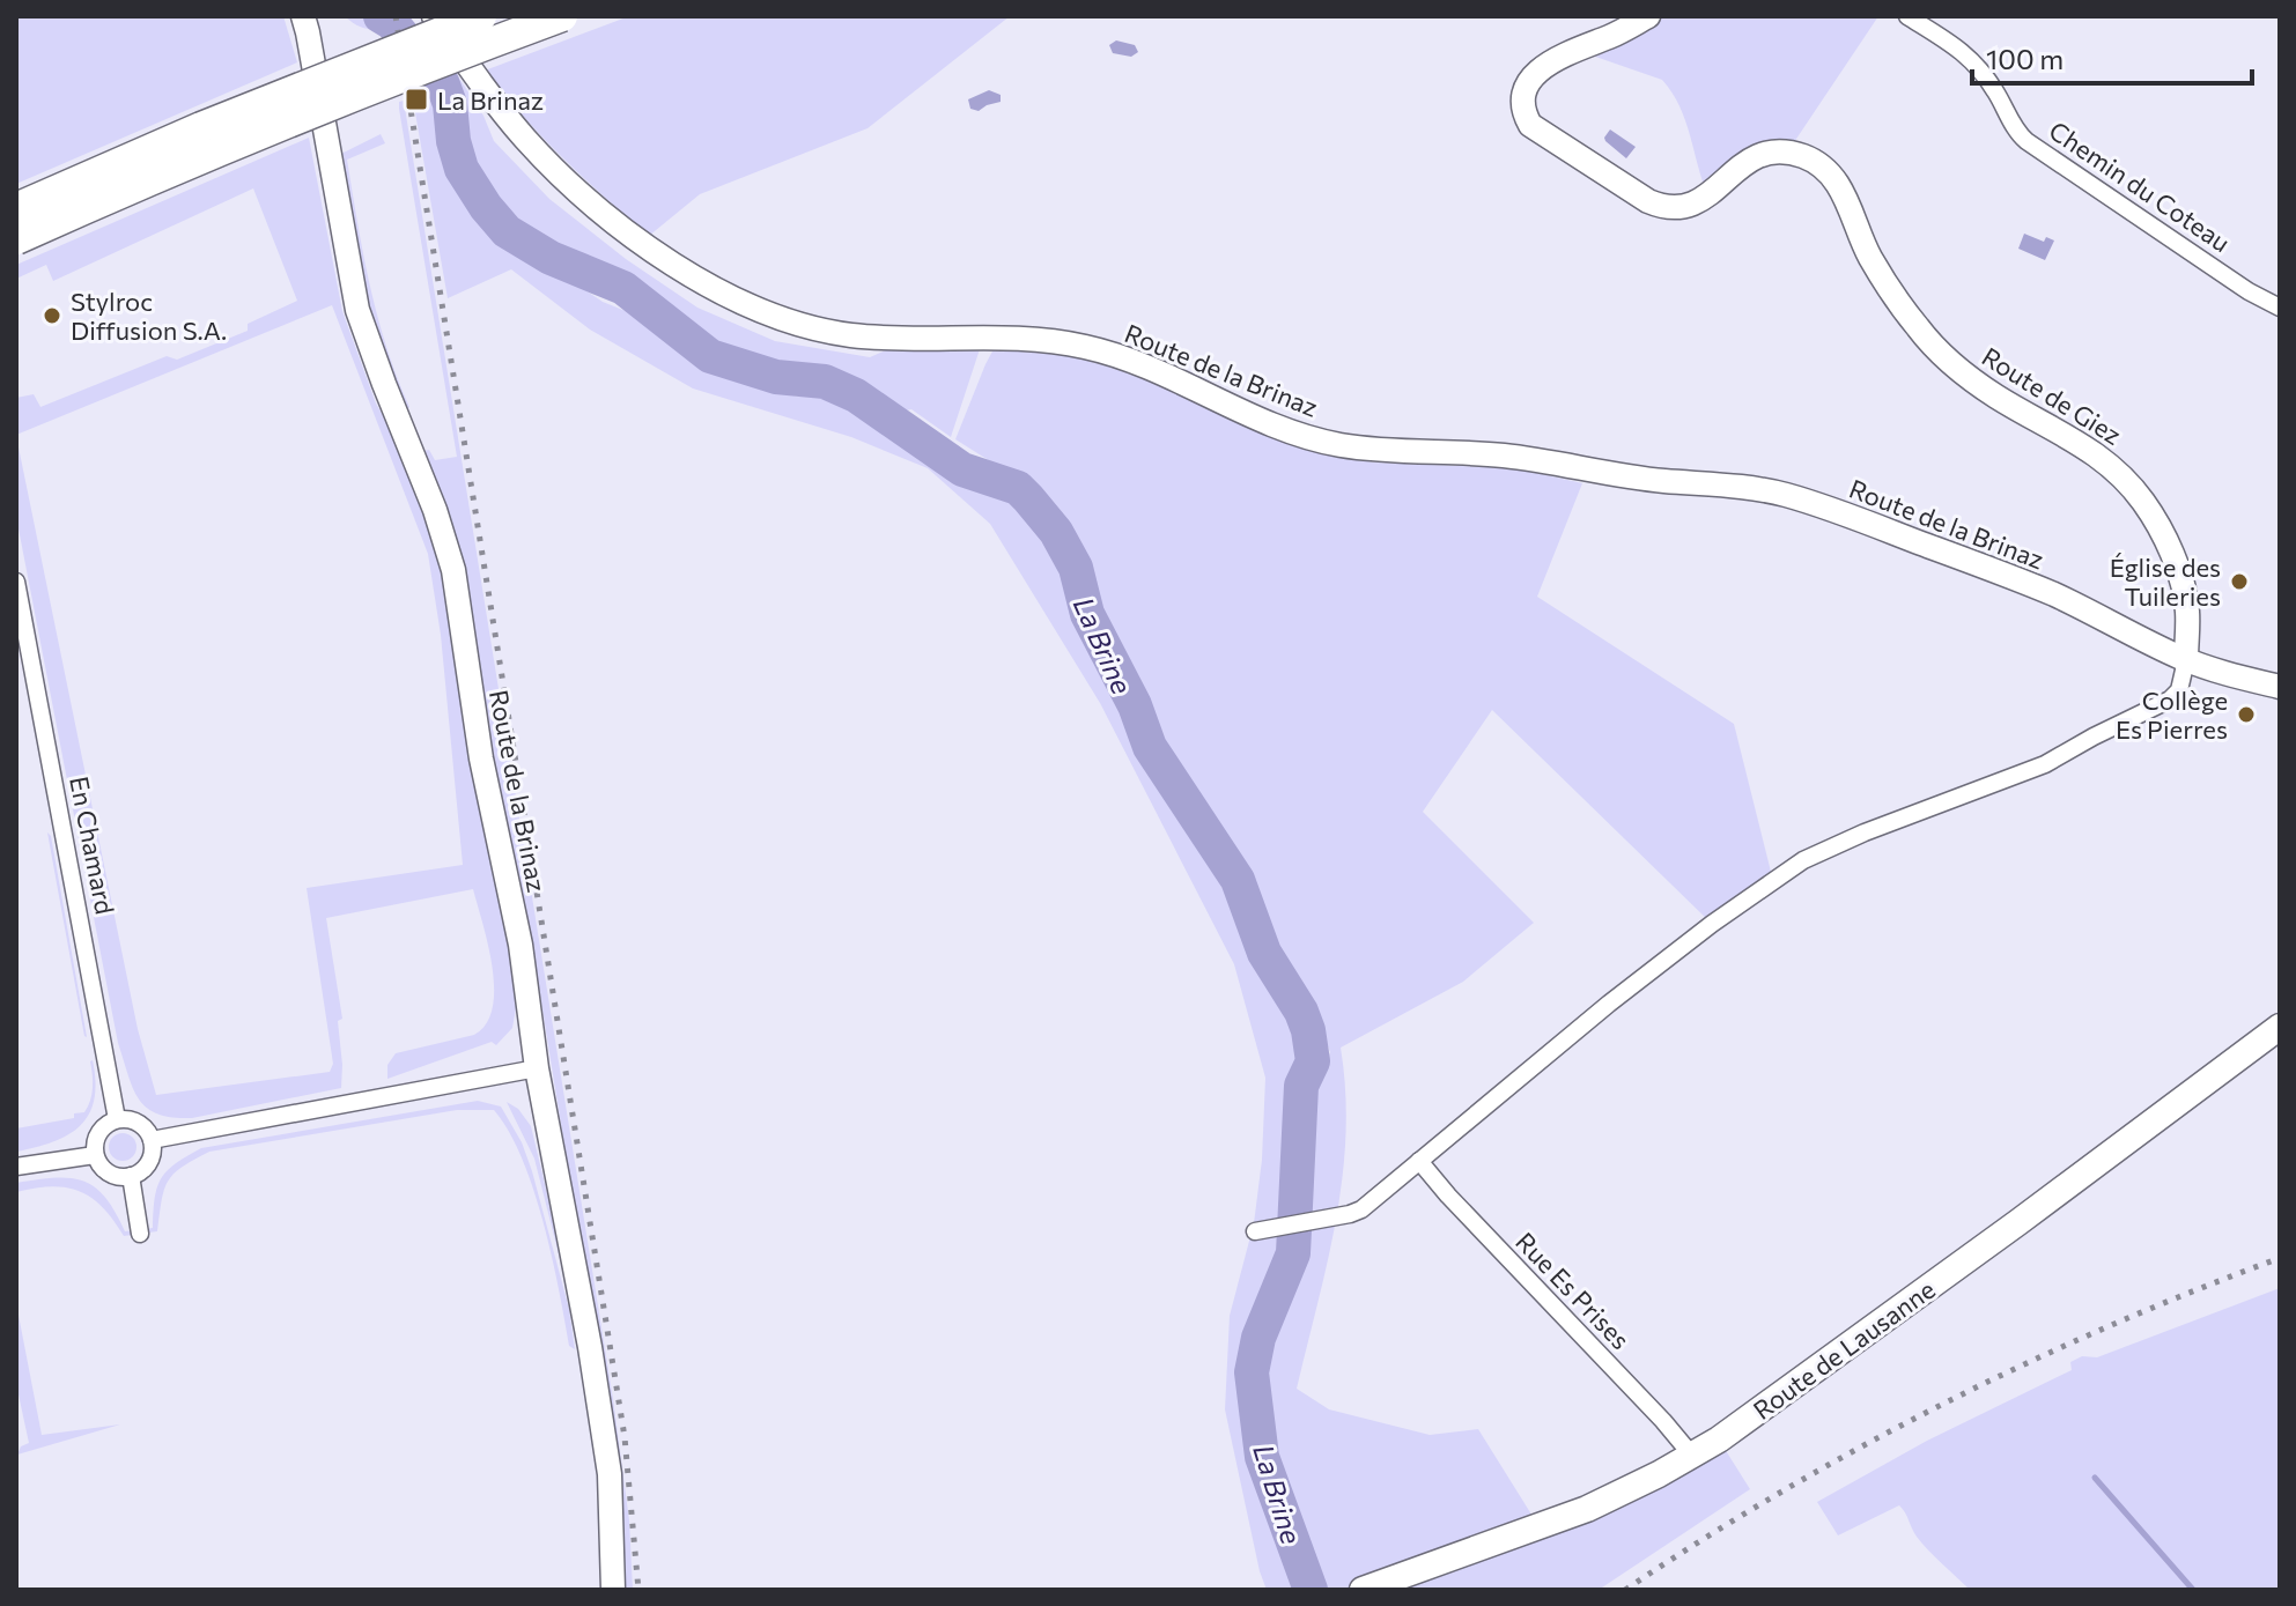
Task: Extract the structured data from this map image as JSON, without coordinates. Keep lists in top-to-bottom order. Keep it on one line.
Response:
{"streets":{"main road":["Route de Lausanne"],"street":["Chemin du Coteau","Route de la Brinaz","Route de Giez","En Chamard","Rue Es Prises"]},"crossings":[["Route de la Brinaz","Route de Giez"],["Rue Es Prises","Route de Lausanne"]],"water":["La Brine"],"places":{"transit":["La Brinaz"],"other":["Stylroc Diffusion S.A.","Église des Tuileries","Collège Es Pierres"]},"scale_bar":"100 m"}
